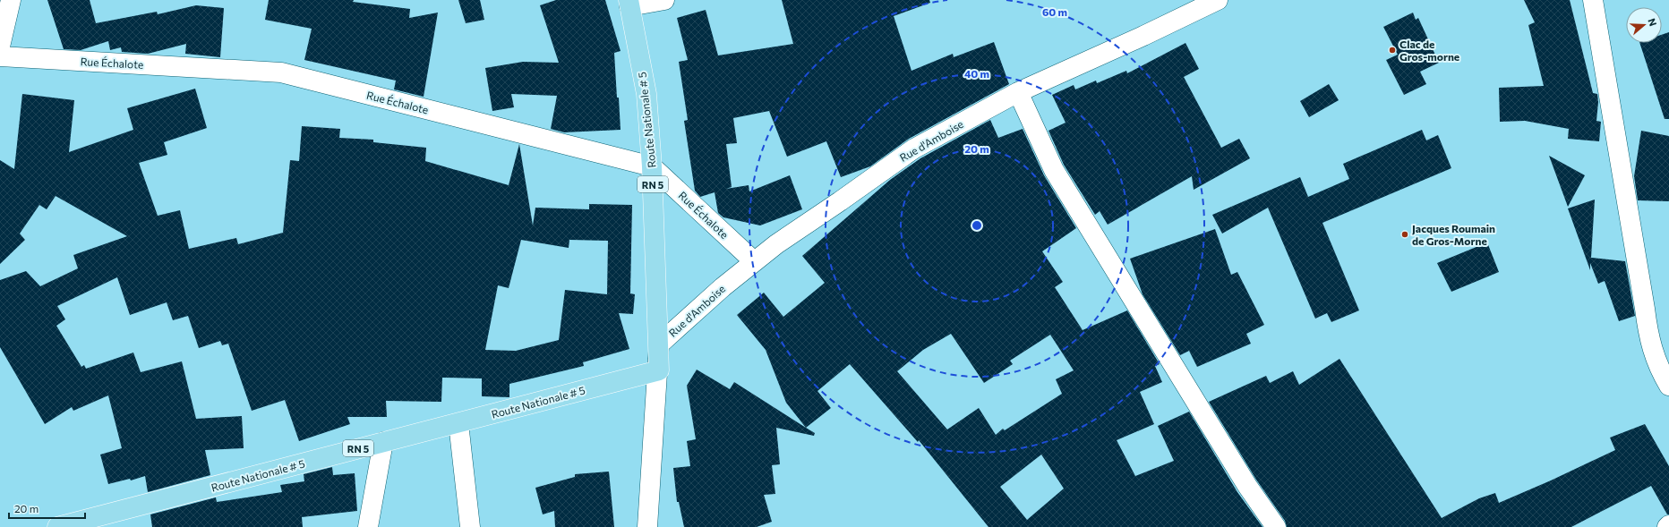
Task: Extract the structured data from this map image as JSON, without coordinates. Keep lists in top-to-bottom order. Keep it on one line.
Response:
{"streets":{"main road":["Route Nationale # 5","RN 5"],"street":["Rue Échalote","Rue d'Amboise"]},"crossings":[["Rue Échalote","Route Nationale # 5"],["Rue Échalote","Rue d'Amboise"],["Route Nationale # 5","Rue d'Amboise"]],"places":["Clac de Gros-morne","Jacques Roumain de Gros-Morne"],"scale_bar":"20 m","north":"right","rings":["60 m","40 m","20 m"]}
